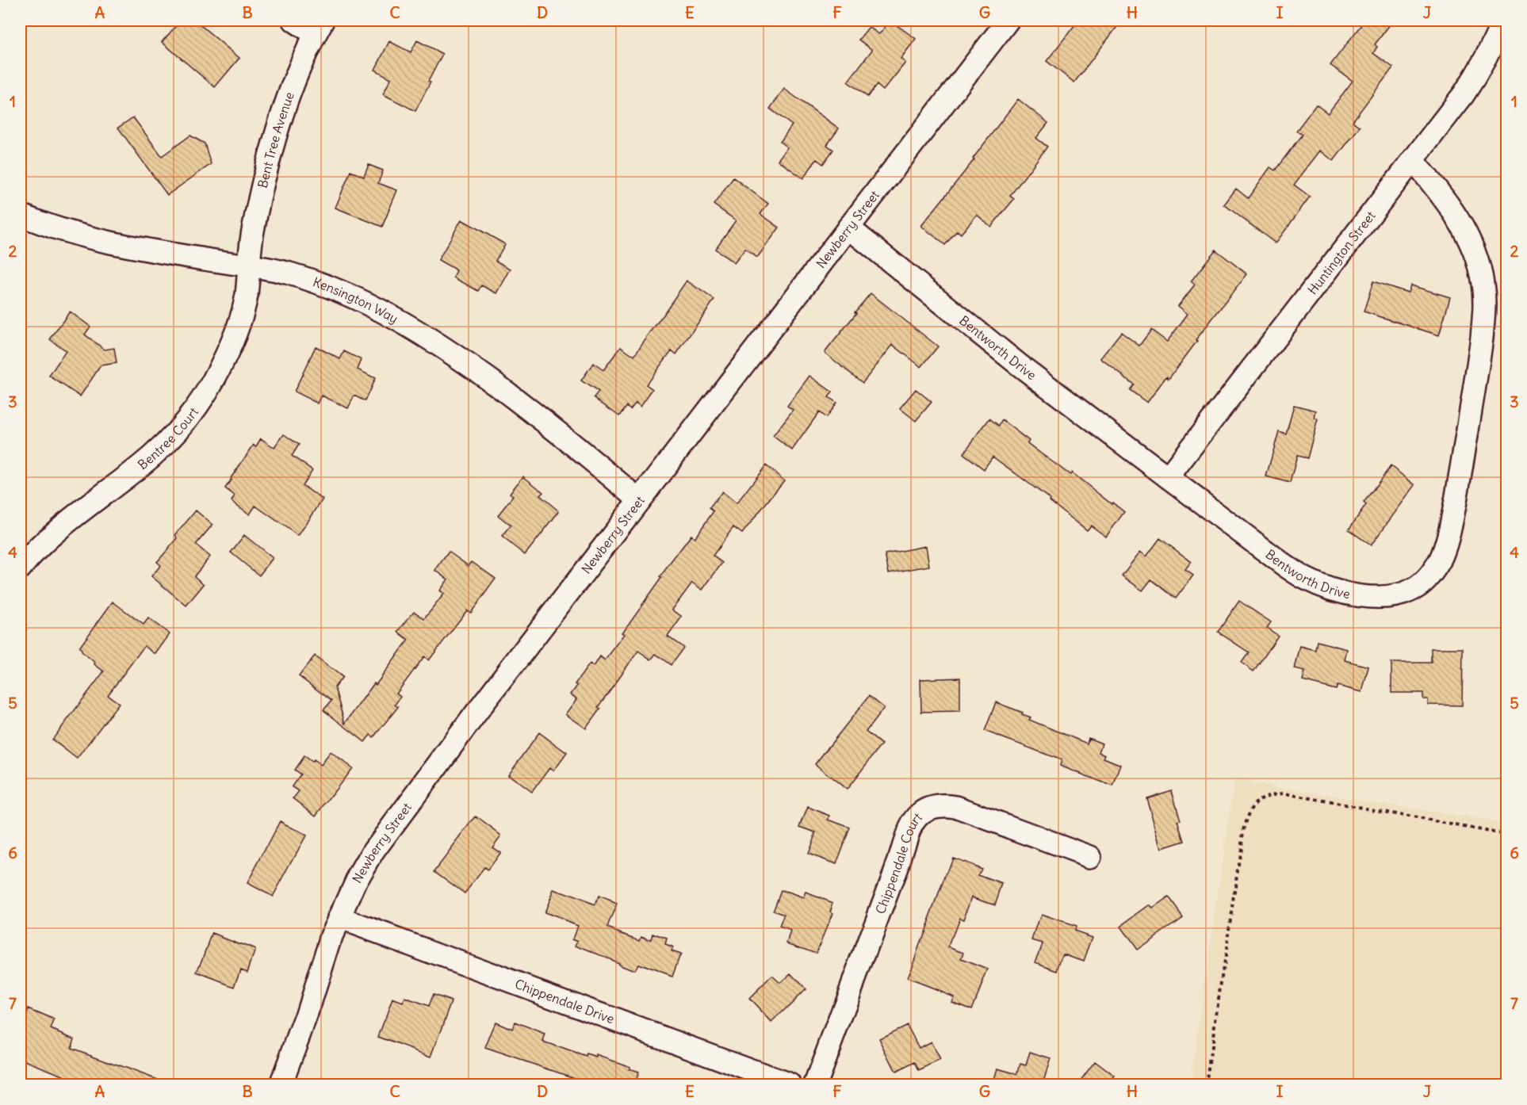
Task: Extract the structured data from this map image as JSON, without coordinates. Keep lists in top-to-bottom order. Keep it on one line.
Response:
{"streets":{"street":["Bent Tree Avenue","Newberry Street","Huntington Street","Kensington Way","Bentworth Drive","Bentree Court","Chippendale Court","Chippendale Drive"]},"crossings":[["Bent Tree Avenue","Kensington Way"],["Bent Tree Avenue","Bentree Court"],["Newberry Street","Kensington Way"],["Newberry Street","Bentworth Drive"],["Newberry Street","Chippendale Drive"],["Huntington Street","Bentworth Drive"],["Kensington Way","Bentree Court"]],"grid":{"columns":["A","B","C","D","E","F","G","H","I","J"],"rows":["1","2","3","4","5","6","7"]}}
